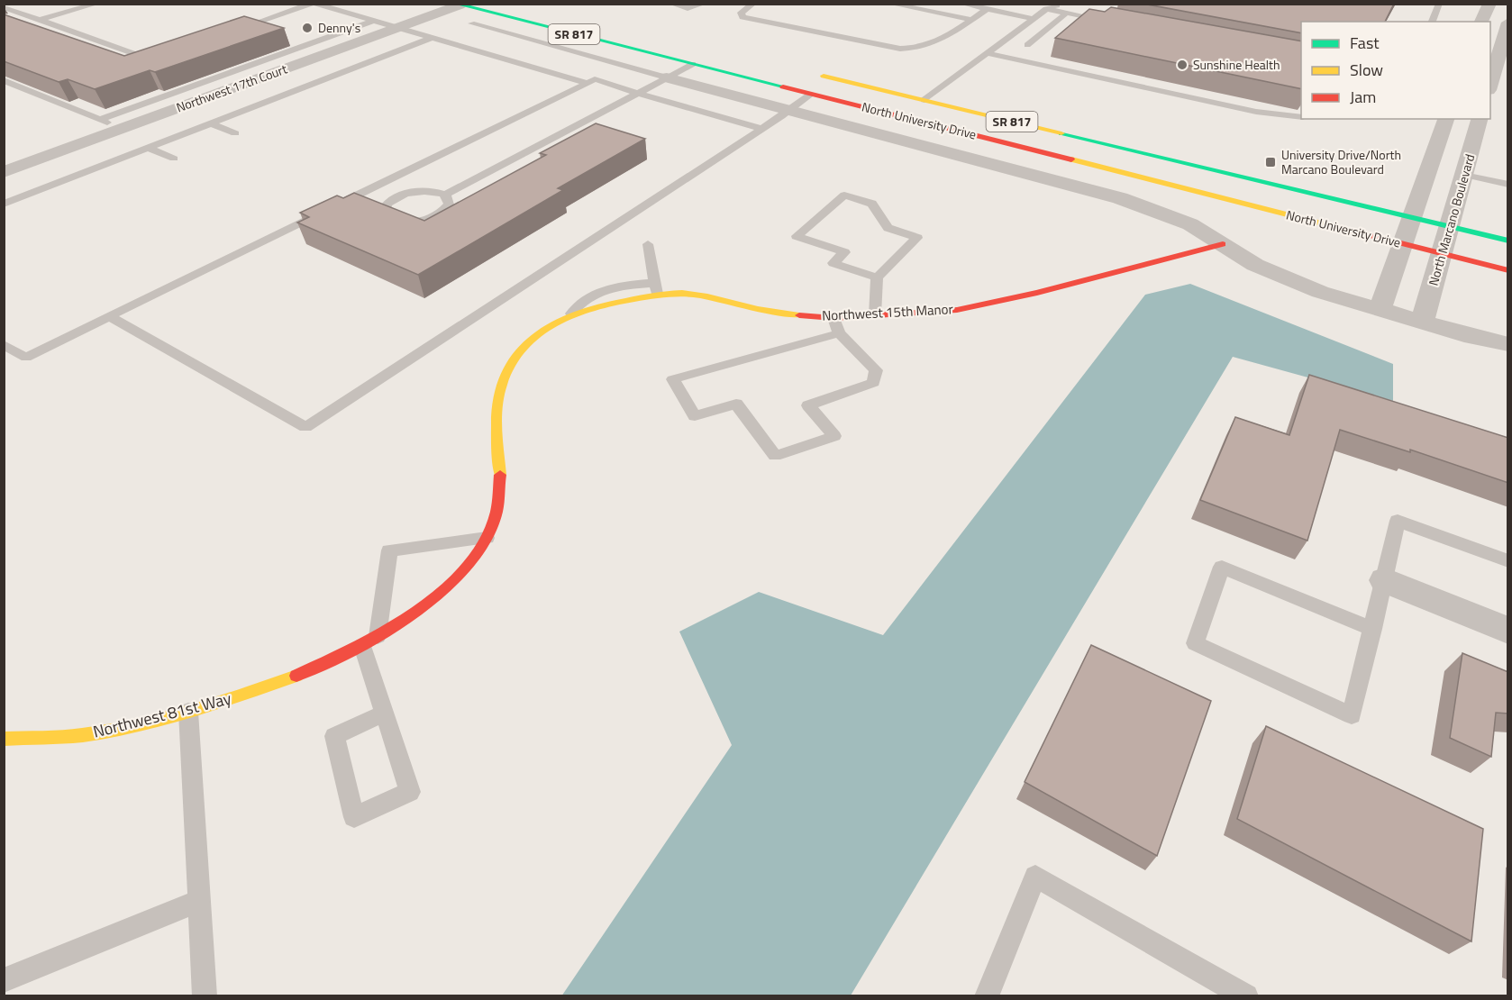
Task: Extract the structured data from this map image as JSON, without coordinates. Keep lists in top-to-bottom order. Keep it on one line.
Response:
{"streets":{"main road":["SR 817","North University Drive","Northwest 15th Manor","Northwest 81st Way"],"street":["Northwest 17th Court","North Marcano Boulevard"]},"crossings":[["Northwest 17th Court","North University Drive"],["North University Drive","North Marcano Boulevard"]],"places":{"other":["Denny's","Sunshine Health"],"transit":["University Drive/North Marcano Boulevard"]},"legend":["Fast","Slow","Jam"]}
